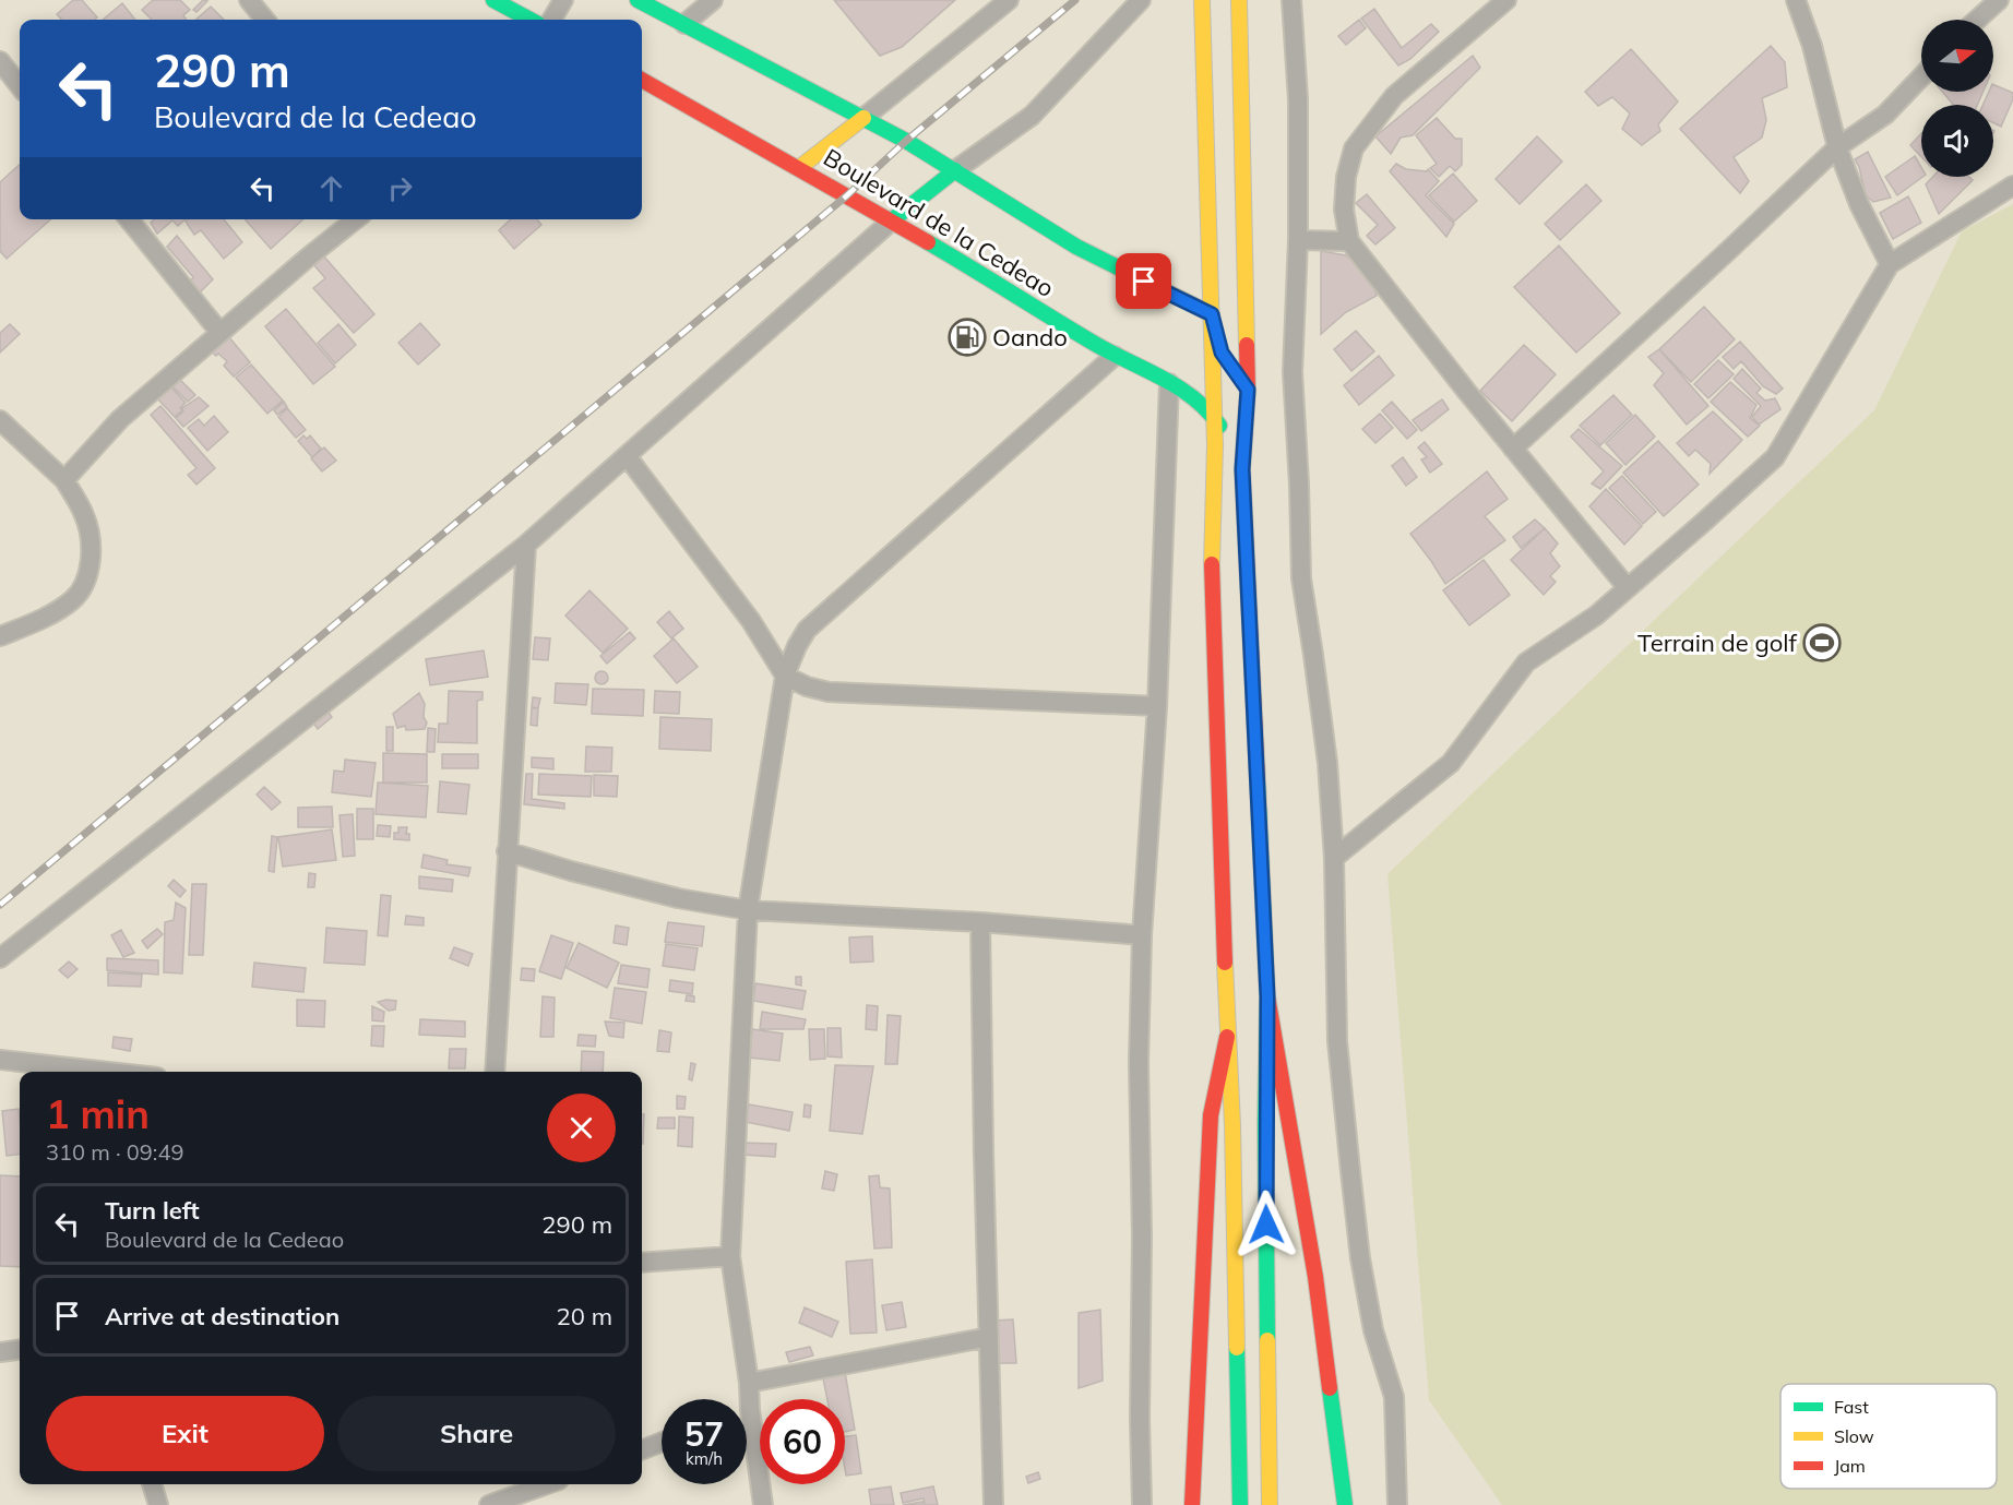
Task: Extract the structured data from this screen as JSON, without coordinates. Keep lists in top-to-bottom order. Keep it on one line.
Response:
{"streets":{"main road":["Boulevard de la Cedeao"]},"places":{"fuel station":["Oando"],"sports":["Terrain de golf"]},"legend":["Fast","Slow","Jam"],"north":"right","page":{"turn":["290 m","Boulevard de la Cedeao"],"heading":["1 min","310 m · 09:49"],"list":[{"name":"Turn left","note":"Boulevard de la Cedeao","value":"290 m"},{"name":"Arrive at destination","value":"20 m"}],"buttons":["Exit","Share"],"speed":"57 km/h","limit":"60"}}
